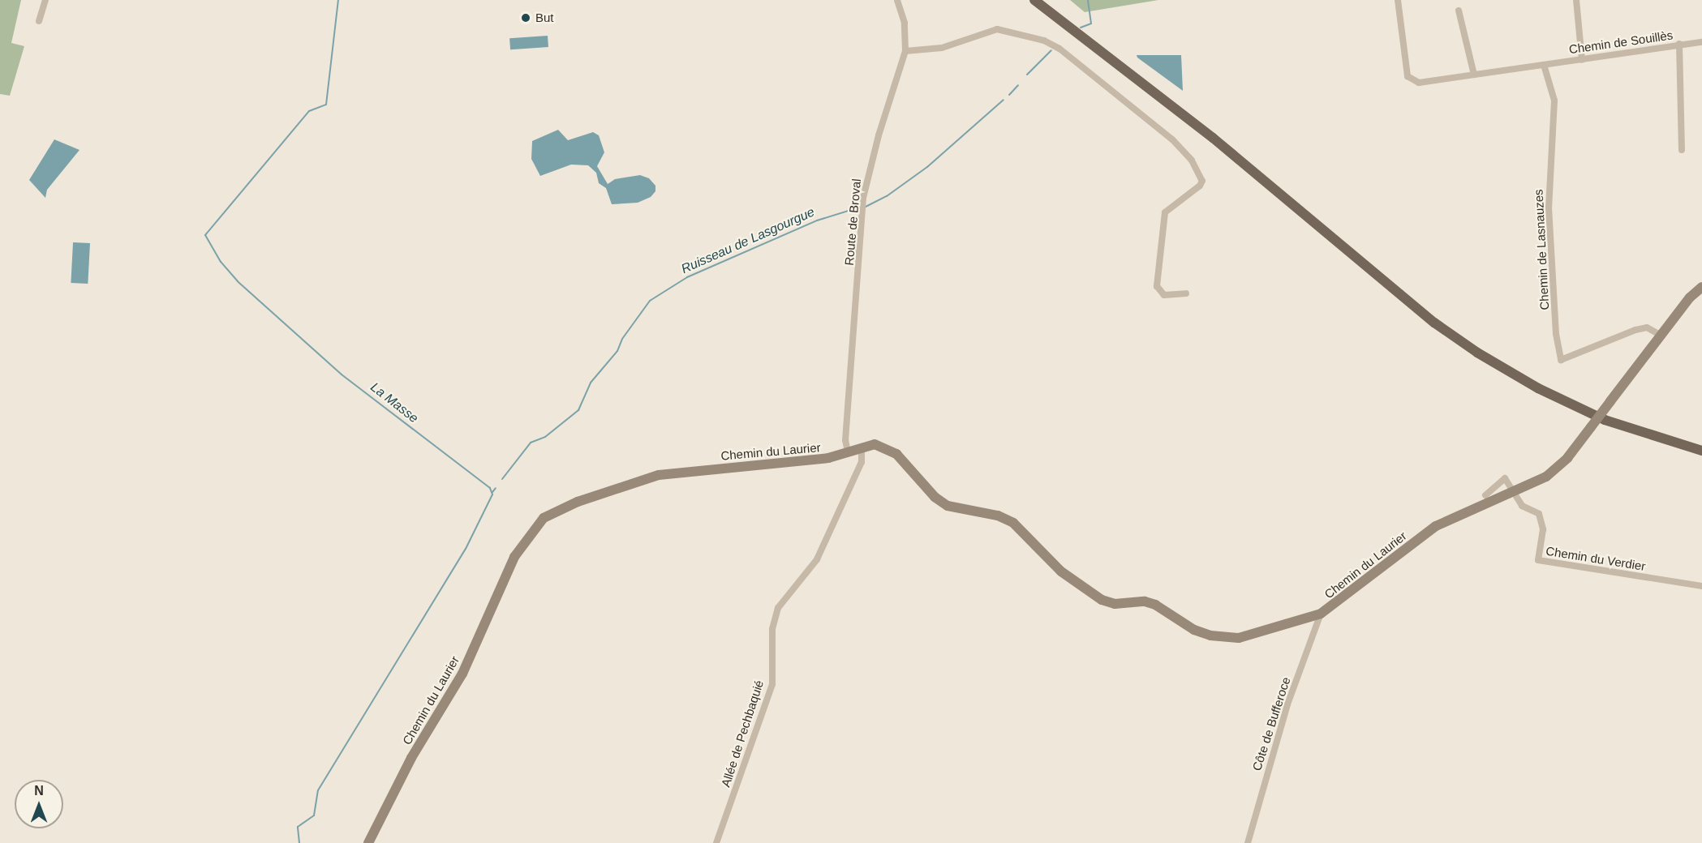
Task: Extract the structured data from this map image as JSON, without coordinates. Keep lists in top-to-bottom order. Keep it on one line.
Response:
{"streets":{"street":["Chemin de Souillès","Route de Broval","Chemin de Lasnauzes","Chemin du Laurier","Chemin du Verdier","Côte de Bufferoce","Allée de Pechbaquié"]},"crossings":[["Chemin de Souillès","Chemin de Lasnauzes"],["Route de Broval","Chemin du Laurier"],["Chemin de Lasnauzes","Chemin du Laurier"],["Chemin du Laurier","Chemin du Verdier"],["Chemin du Laurier","Côte de Bufferoce"],["Chemin du Laurier","Allée de Pechbaquié"]],"water":["Ruisseau de Lasgourgue","La Masse"],"places":["But"],"north":"top"}
